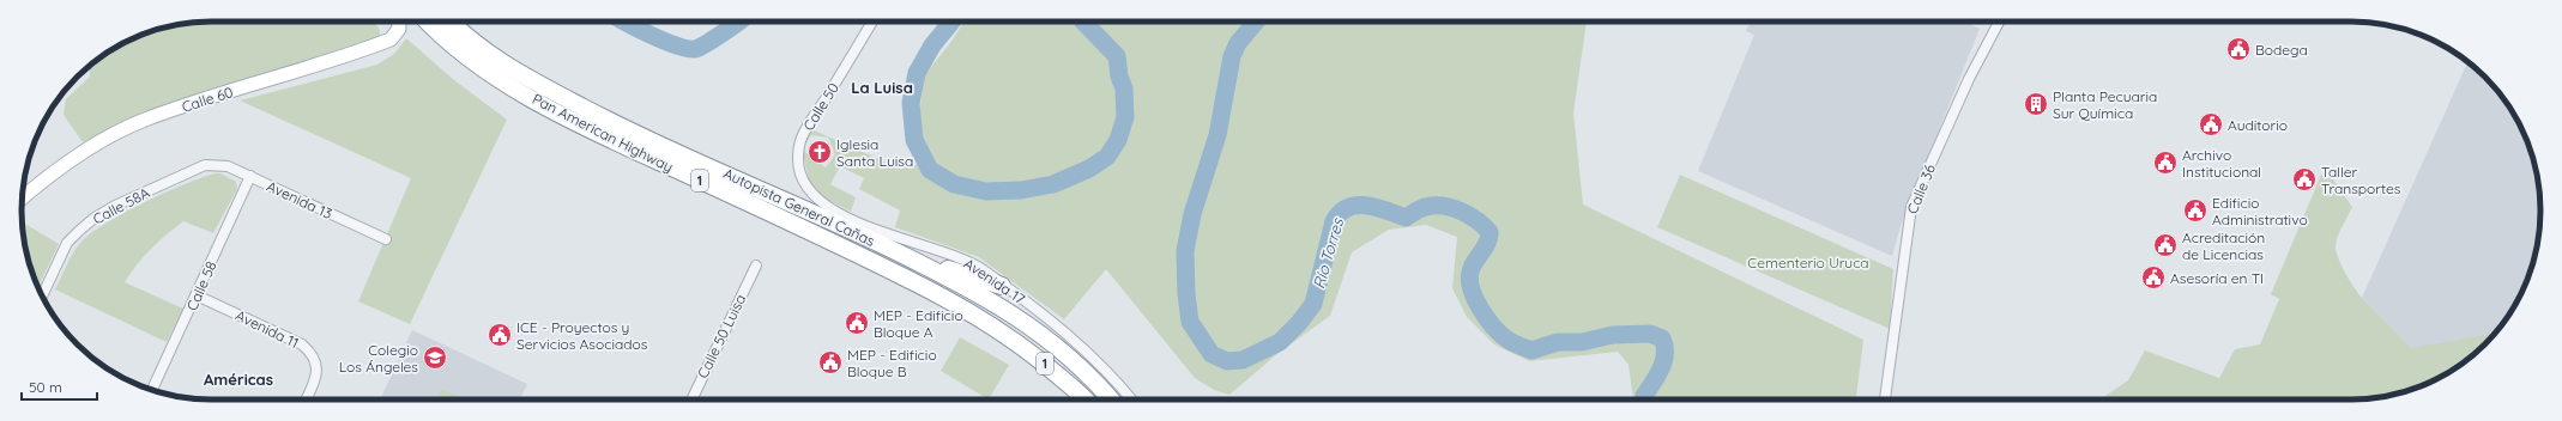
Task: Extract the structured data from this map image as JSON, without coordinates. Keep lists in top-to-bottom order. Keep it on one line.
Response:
{"streets":{"highway":["Pan American Highway","1","Autopista General Cañas"],"street":["Calle 60","Calle 50","Calle 36","Avenida 13","Calle 58A","Avenida 17","Calle 58","Avenida 11","Calle 50 Luisa"]},"crossings":[["Calle 50","Avenida 17"],["Avenida 13","Calle 58A"],["Avenida 13","Calle 58"],["Calle 58","Avenida 11"]],"districts":["La Luisa","Américas"],"water":["Río Torres"],"parks":["Cementerio Uruca"],"places":{"public building":["Bodega","Auditorio","Archivo Institucional","Taller Transportes","Edificio Administrativo","Acreditación de Licencias","Asesoría en TI","MEP - Edificio Bloque A","ICE - Proyectos y Servicios Asociados","MEP - Edificio Bloque B"],"building":["Planta Pecuaria Sur Química"],"church":["Iglesia Santa Luisa"],"school or university":["Colegio Los Ángeles"]},"scale_bar":"50 m"}
